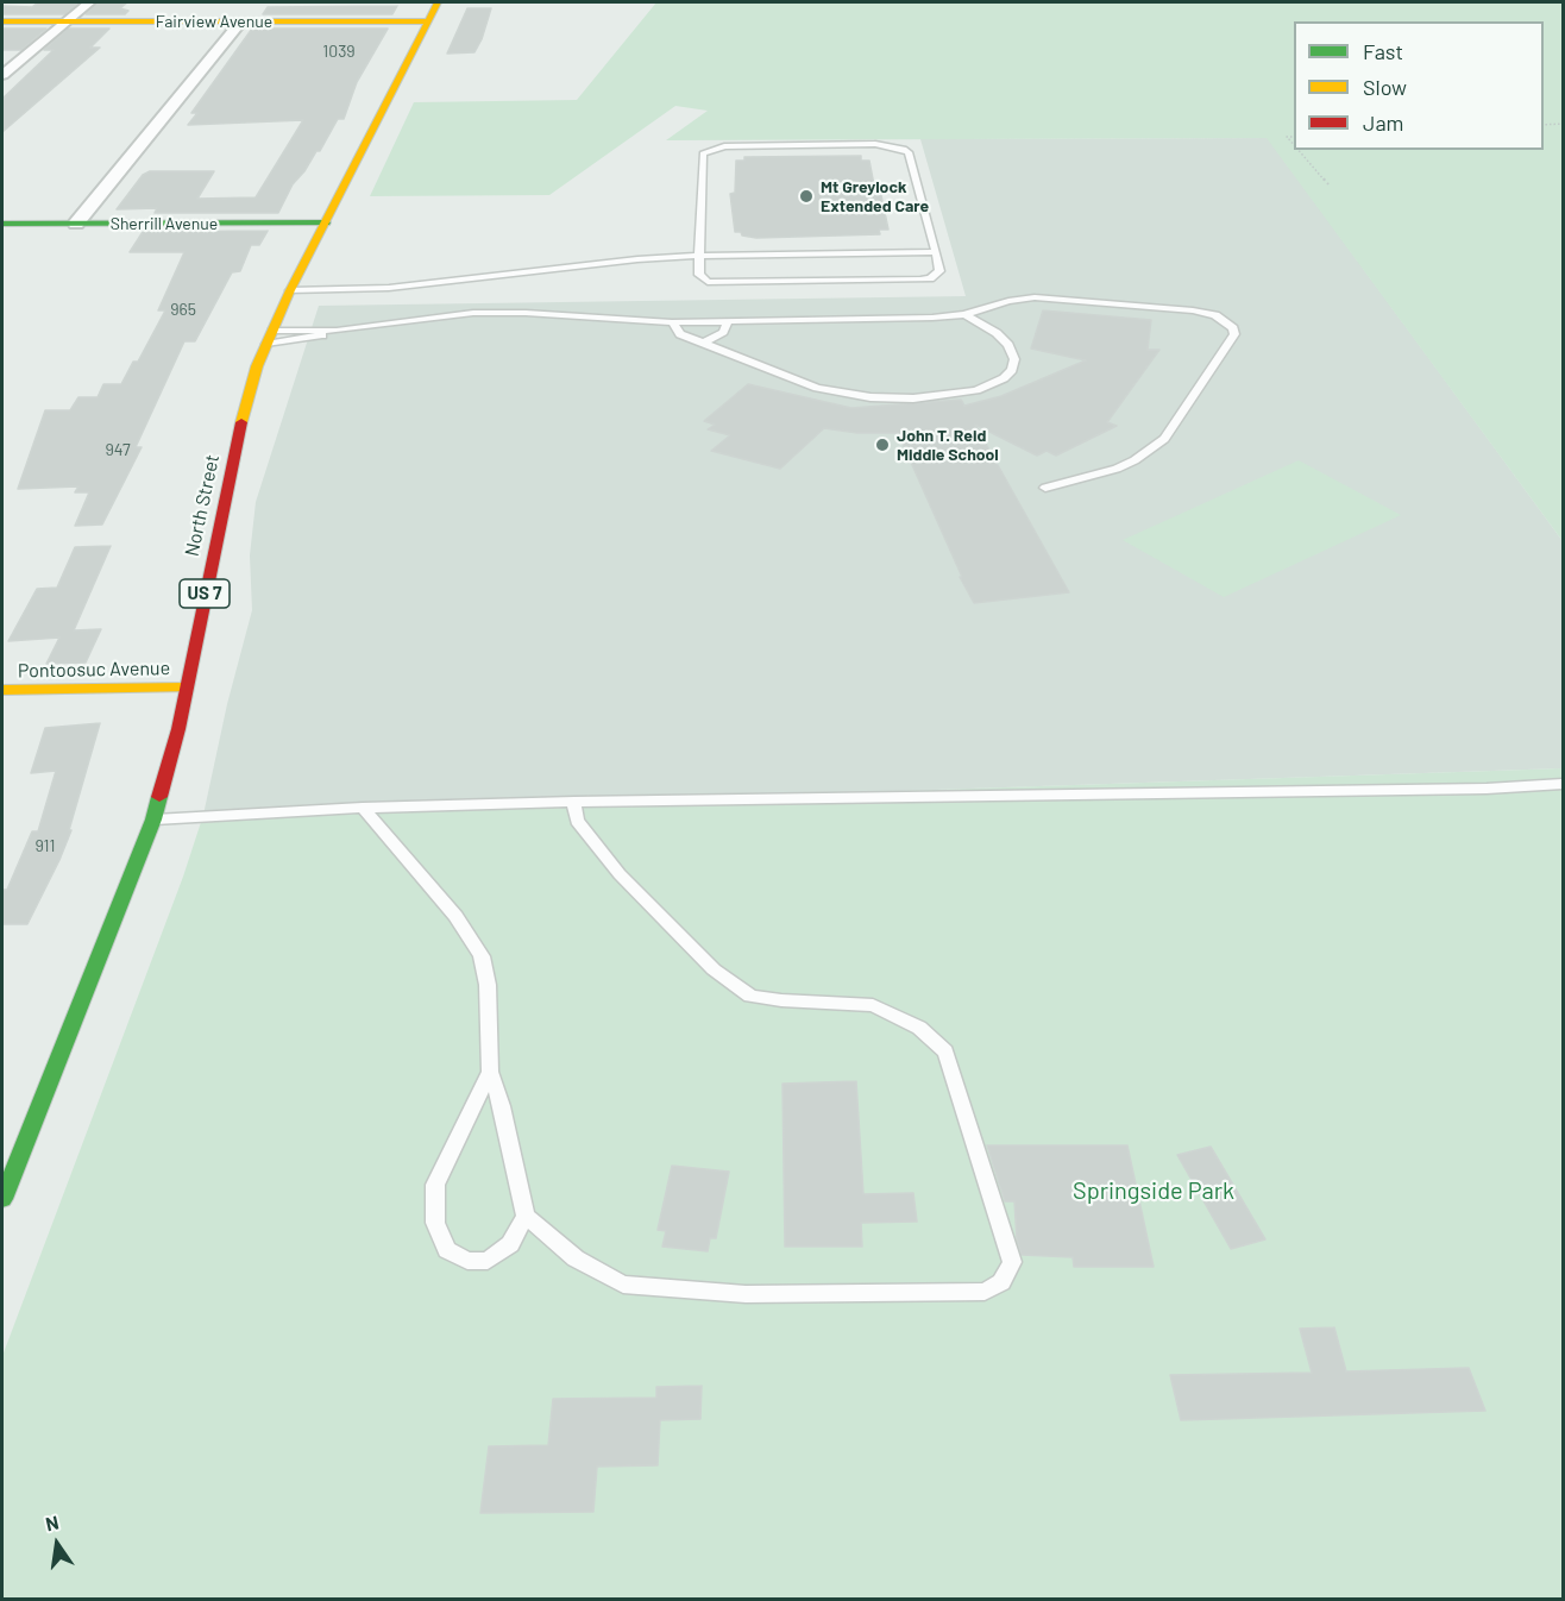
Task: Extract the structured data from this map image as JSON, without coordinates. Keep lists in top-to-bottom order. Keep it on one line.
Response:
{"streets":{"main road":["Fairview Avenue","Sherrill Avenue","North Street","US 7","Pontoosuc Avenue"]},"crossings":[["Fairview Avenue","North Street"],["Sherrill Avenue","North Street"],["North Street","Pontoosuc Avenue"]],"parks":["Springside Park"],"places":["Mt Greylock Extended Care","John T. Reid Middle School"],"house_numbers":["1039","965","947","911"],"legend":["Fast","Slow","Jam"],"north":"top"}
